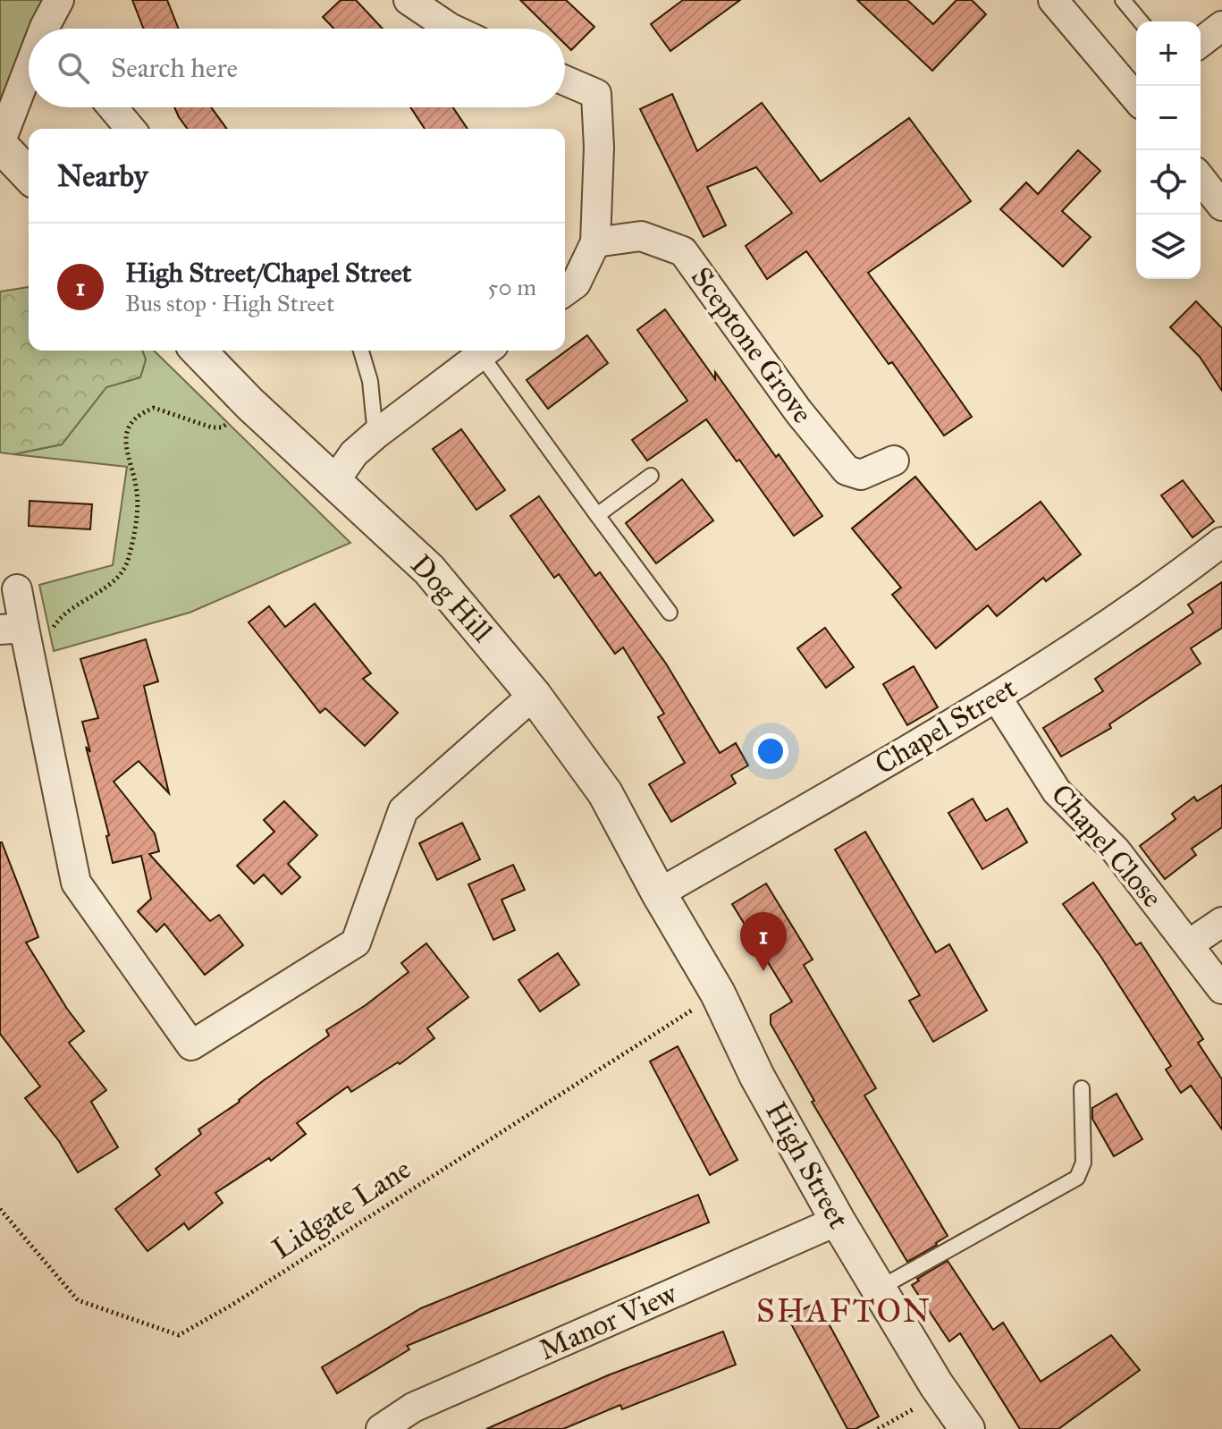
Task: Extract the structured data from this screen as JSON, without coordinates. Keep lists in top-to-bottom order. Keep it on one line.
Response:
{"streets":{"street":["Sceptone Grove","Dog Hill","Chapel Street","Chapel Close","High Street","Manor View"],"path":["Lidgate Lane"]},"crossings":[["Dog Hill","Chapel Street"],["Dog Hill","High Street"],["Chapel Street","Chapel Close"],["Chapel Street","High Street"],["High Street","Lidgate Lane"],["High Street","Manor View"]],"districts":["SHAFTON"],"page":{"map_buttons":["+","−"],"search":"Search here","heading":"Nearby","list":[{"mark":"1","name":"High Street/Chapel Street","note":"Bus stop · High Street","value":"50 m"}],"pins":"1"}}
